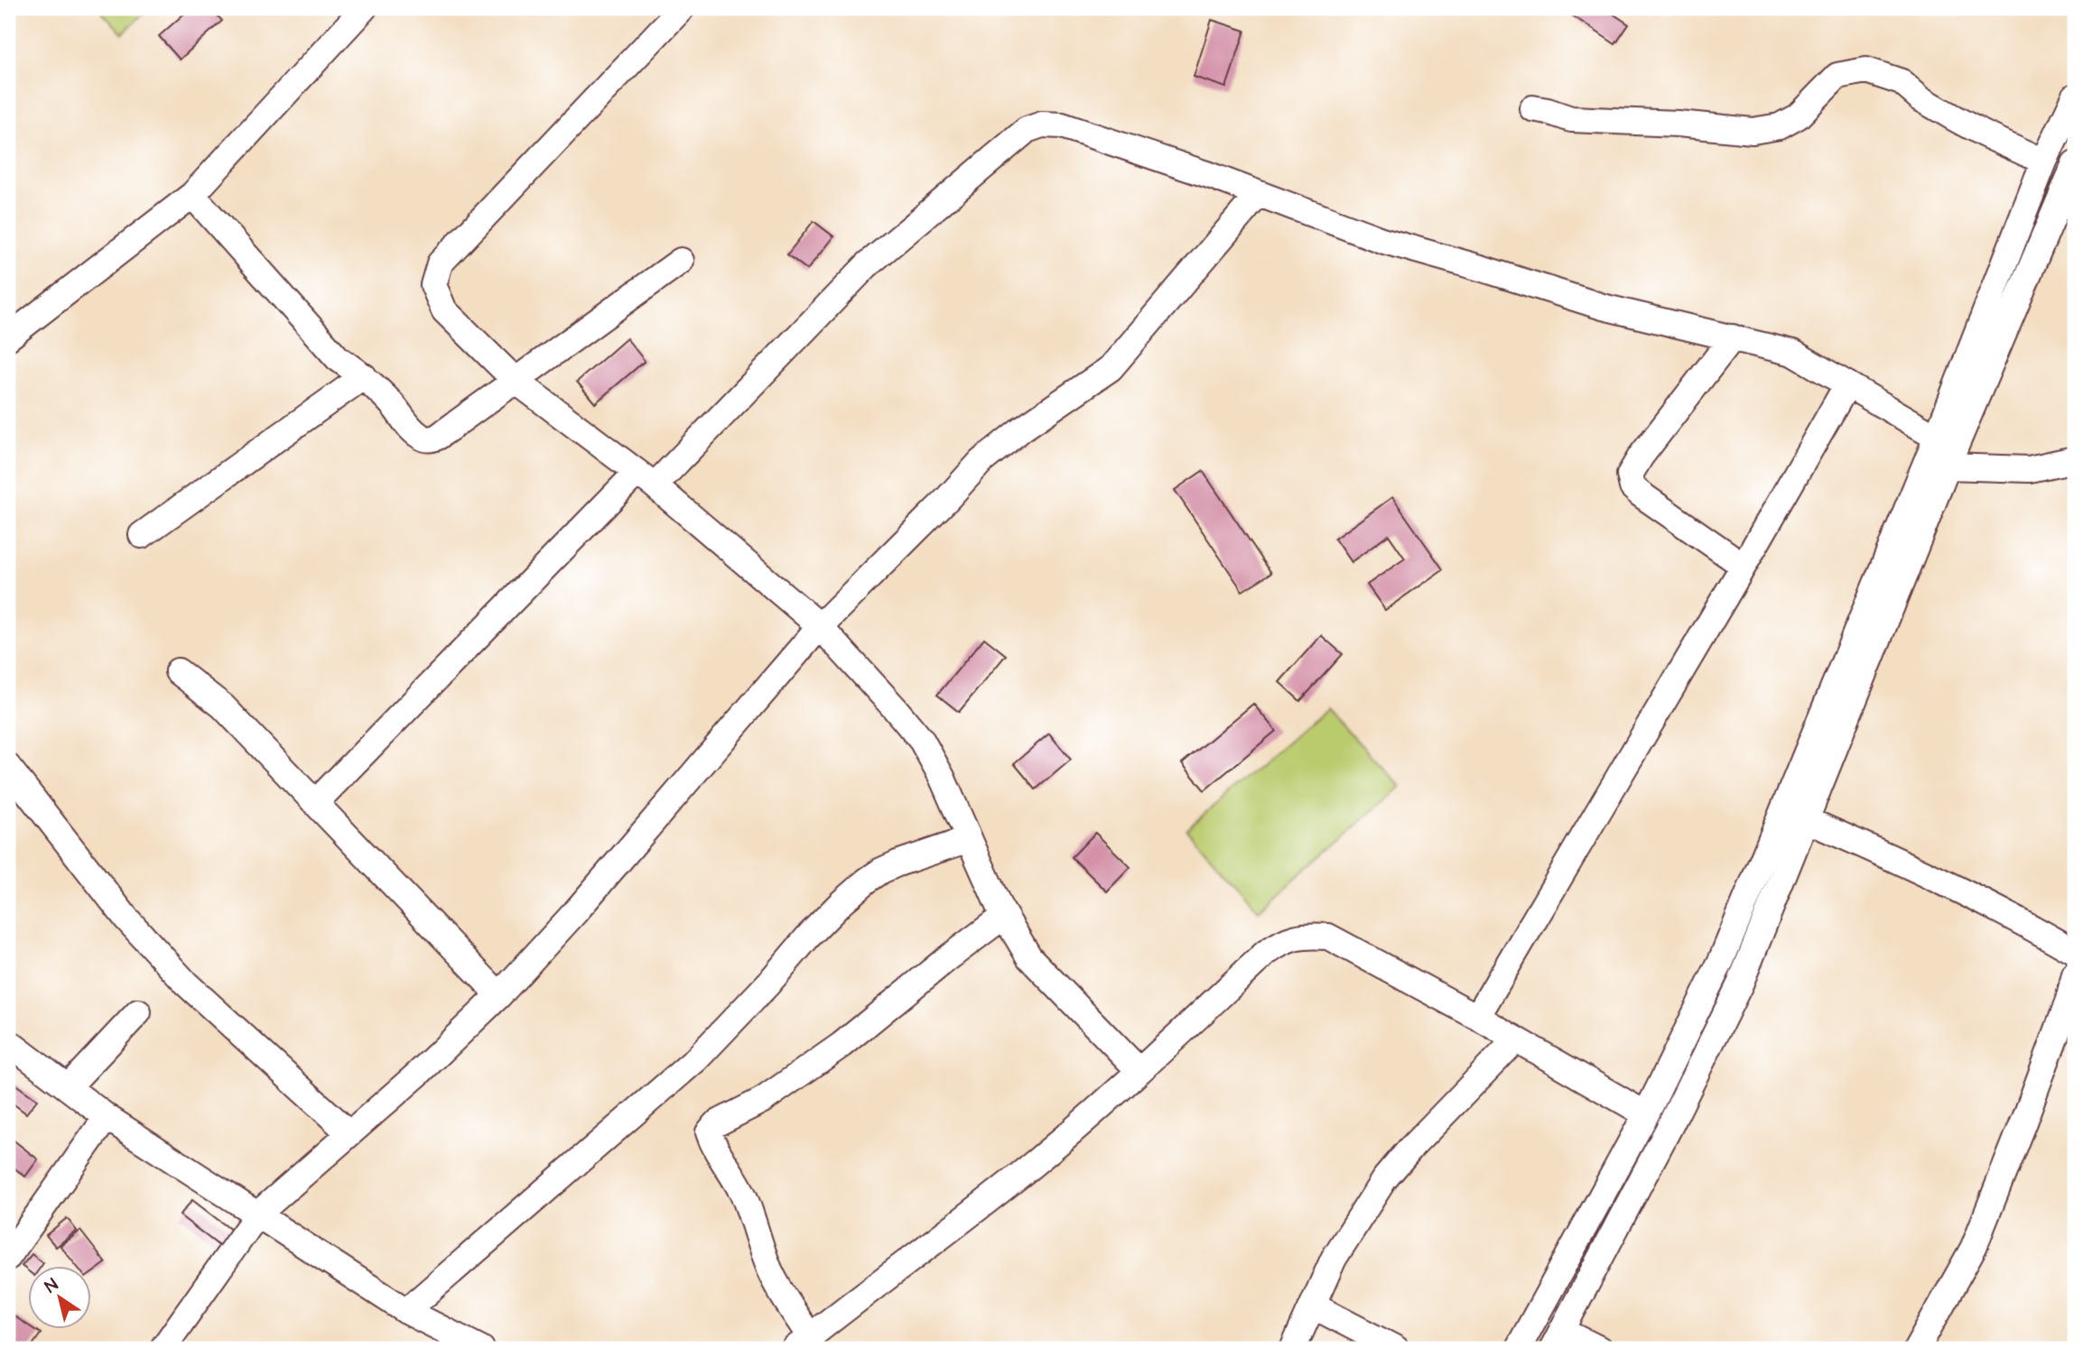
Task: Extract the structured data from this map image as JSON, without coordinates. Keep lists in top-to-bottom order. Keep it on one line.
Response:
{"north":"top left"}
